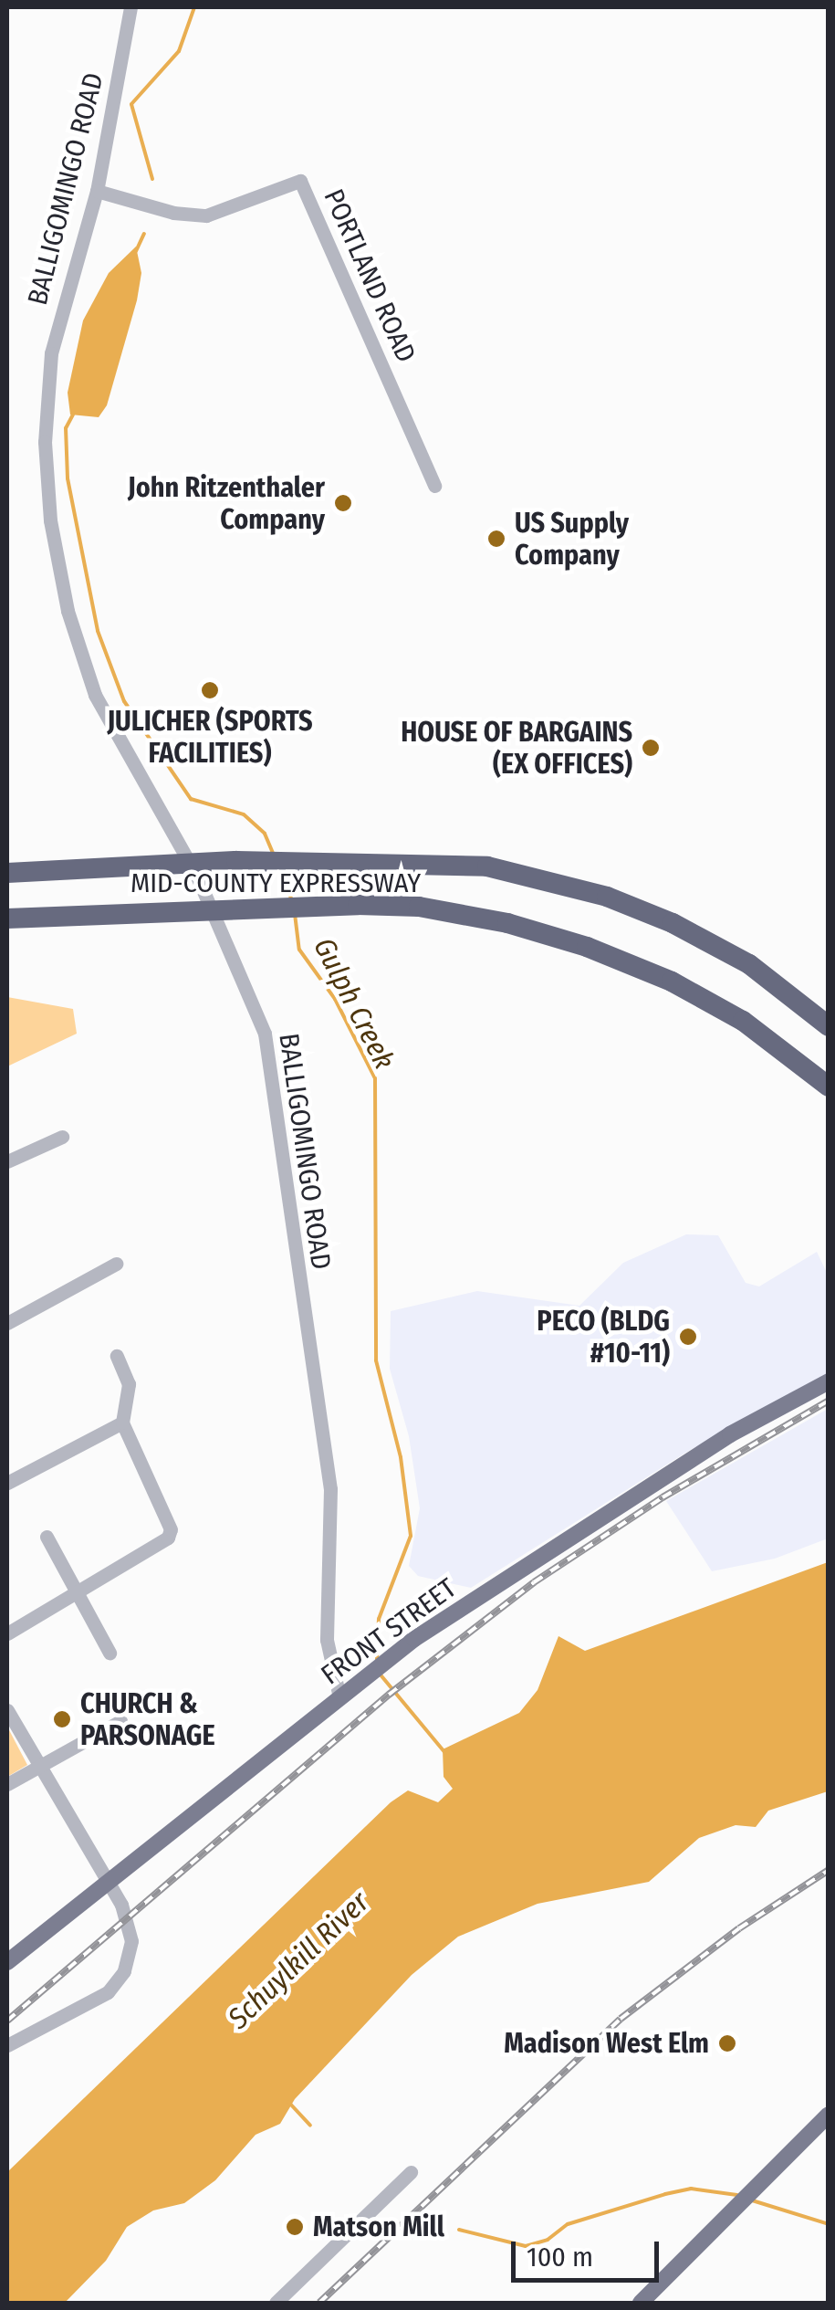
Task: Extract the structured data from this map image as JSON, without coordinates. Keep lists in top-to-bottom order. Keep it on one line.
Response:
{"streets":{"highway":["MID-COUNTY EXPRESSWAY"],"main road":["FRONT STREET"],"street":["BALLIGOMINGO ROAD","PORTLAND ROAD"]},"crossings":[["BALLIGOMINGO ROAD","PORTLAND ROAD"],["BALLIGOMINGO ROAD","FRONT STREET"]],"water":["Gulph Creek","Schuylkill River"],"places":["John Ritzenthaler Company","US Supply Company","JULICHER (SPORTS FACILITIES)","HOUSE OF BARGAINS (EX OFFICES)","PECO (BLDG #10-11)","CHURCH & PARSONAGE","Madison West Elm","Matson Mill"],"scale_bar":"100 m"}
